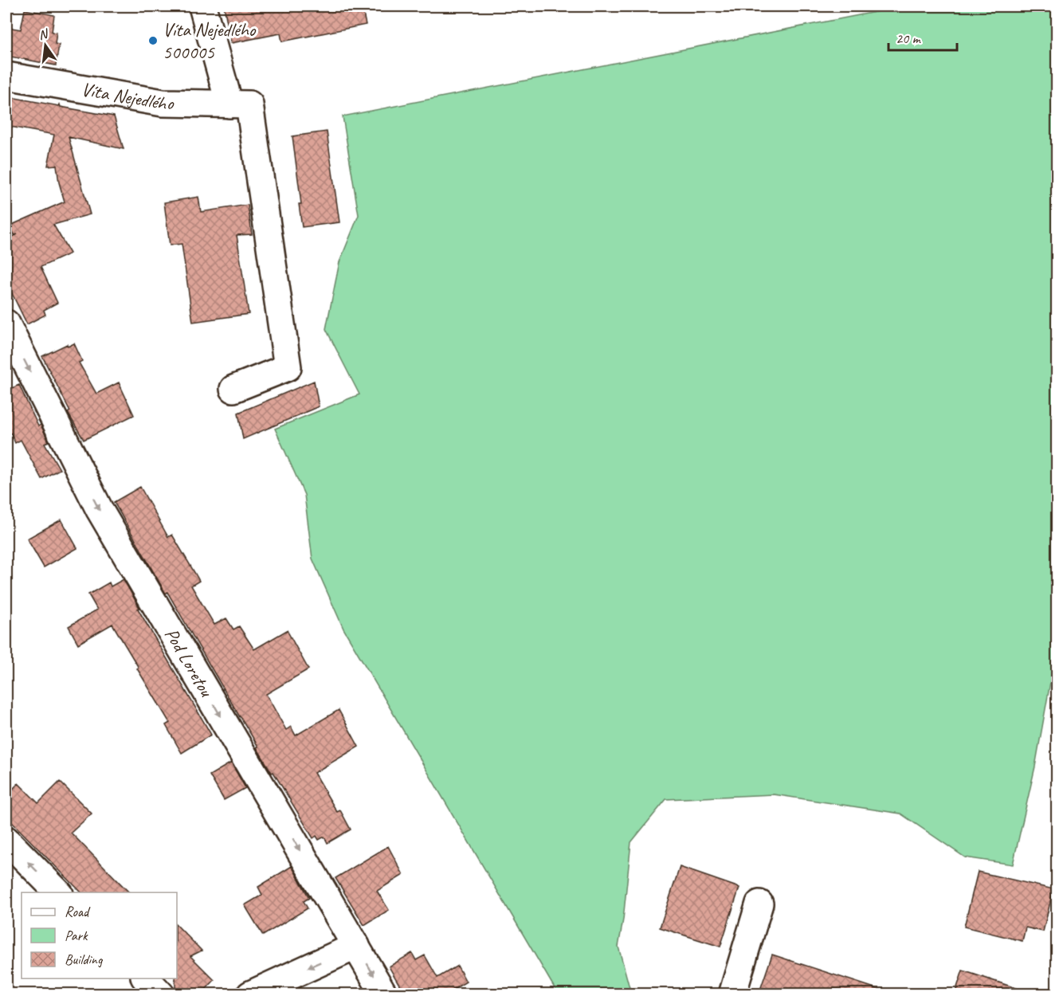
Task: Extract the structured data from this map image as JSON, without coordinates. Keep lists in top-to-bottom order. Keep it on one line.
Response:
{"streets":{"street":["Víta Nejedlého","Pod Loretou"]},"one_way":["Pod Loretou"],"places":["Víta Nejedlého 500005"],"legend":["Road","Park","Building"],"scale_bar":"20 m","north":"top"}
